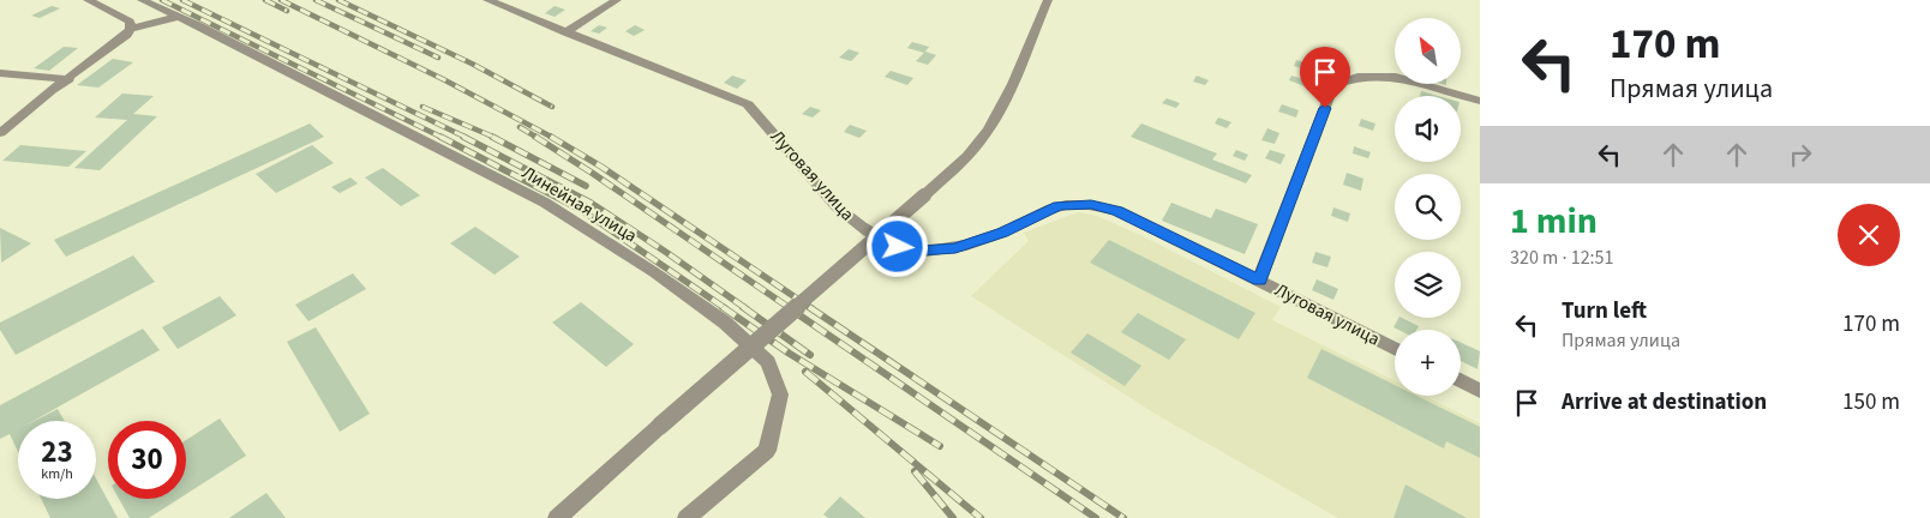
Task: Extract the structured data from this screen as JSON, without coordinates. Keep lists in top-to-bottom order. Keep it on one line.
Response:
{"streets":{"street":["Луговая улица","Линейная улица"]},"north":"top left","page":{"turn":["170 m","Прямая улица"],"map_buttons":"+","heading":["1 min","320 m · 12:51"],"list":[{"name":"Turn left","note":"Прямая улица","value":"170 m"},{"name":"Arrive at destination","value":"150 m"}],"speed":"23 km/h","limit":"30"}}
